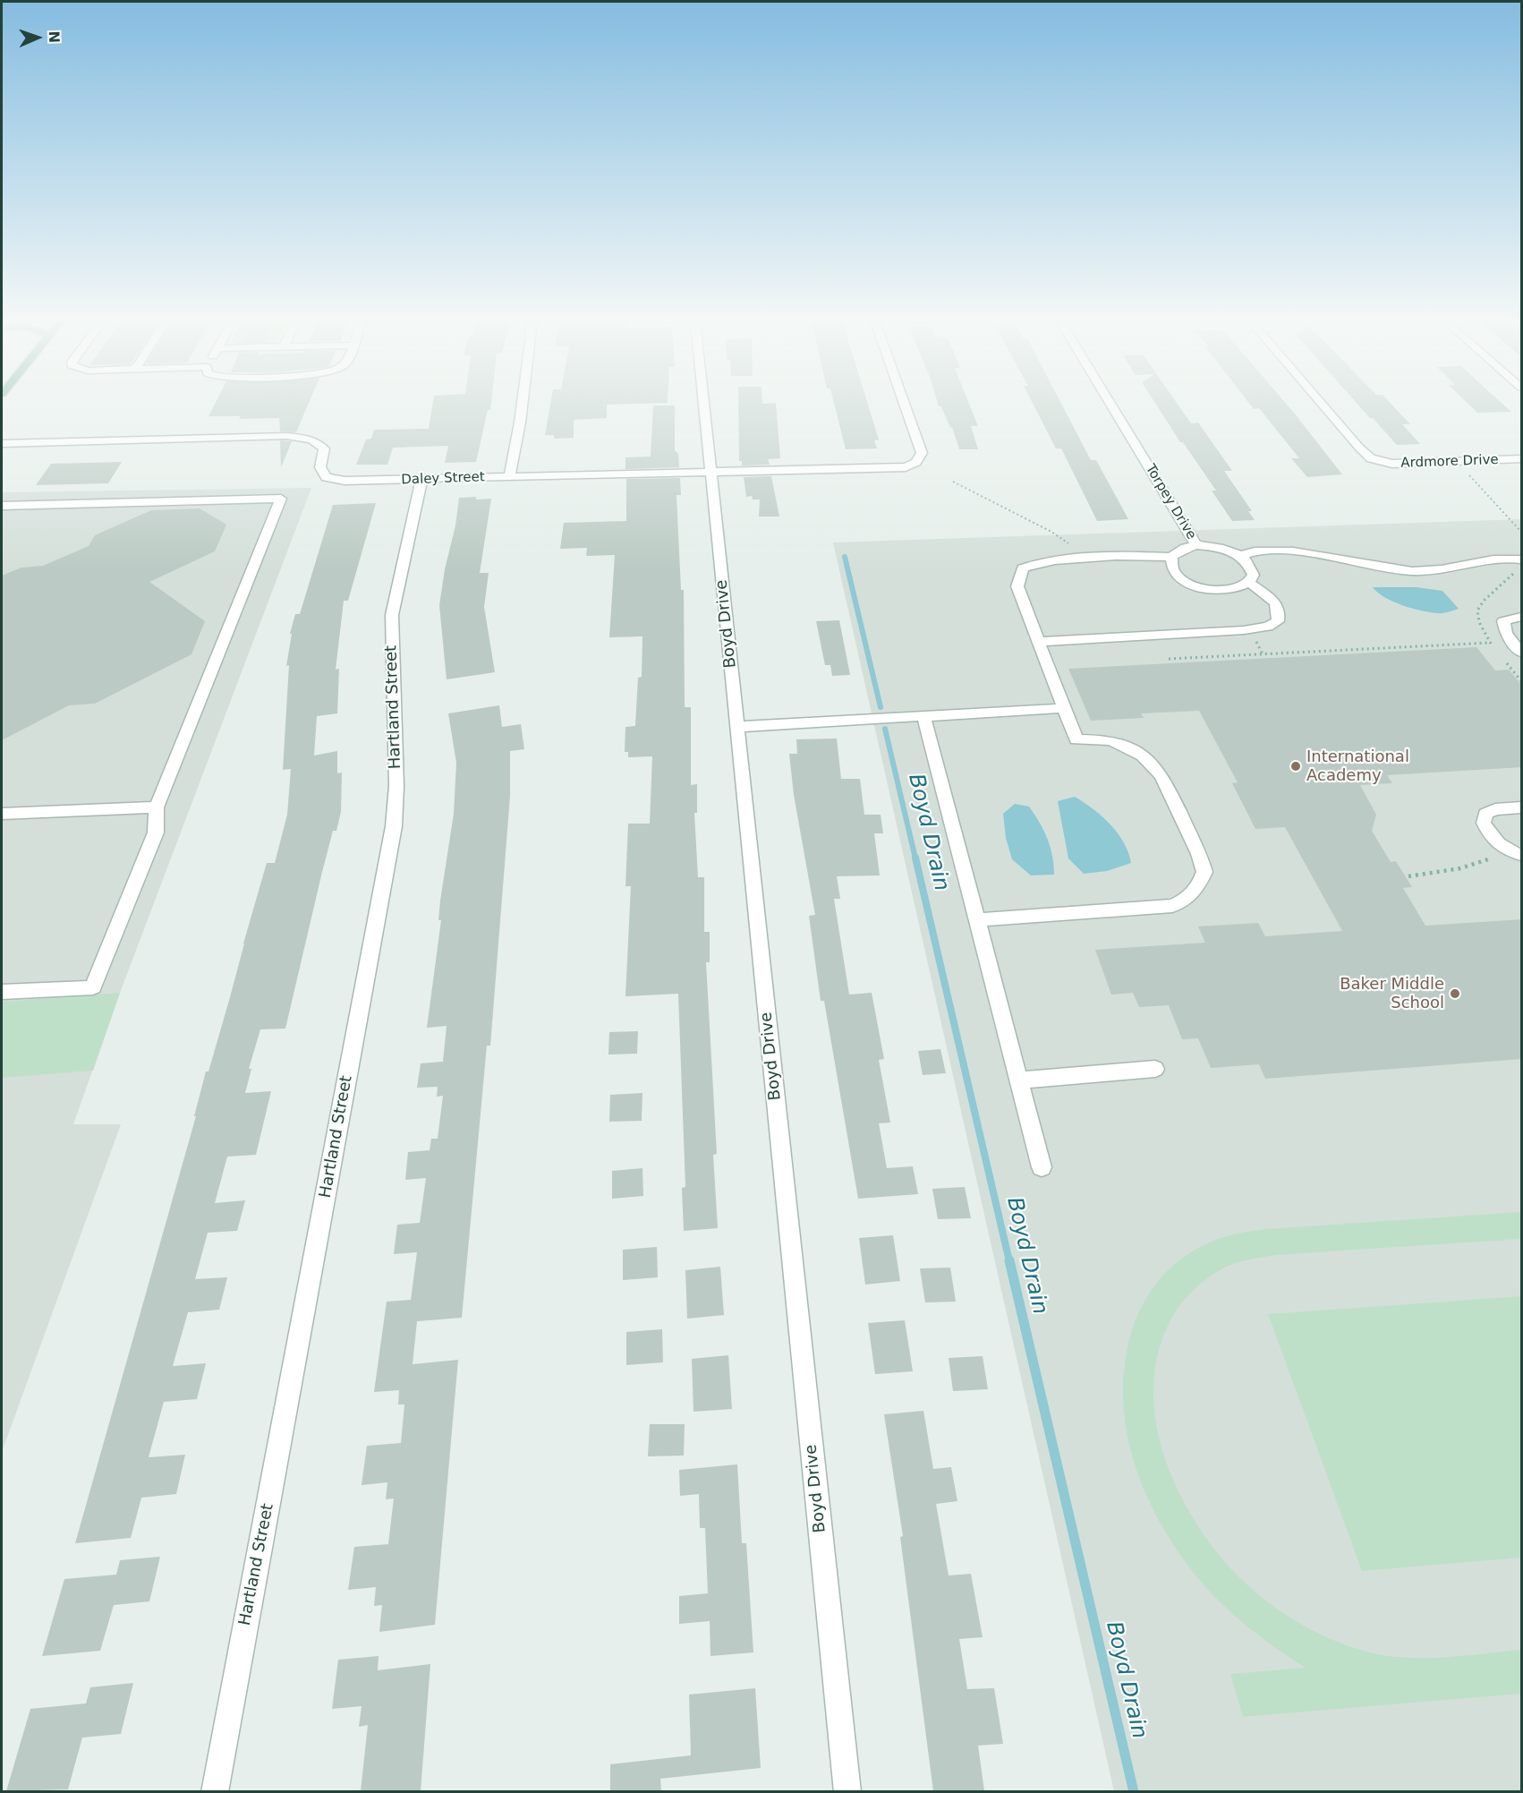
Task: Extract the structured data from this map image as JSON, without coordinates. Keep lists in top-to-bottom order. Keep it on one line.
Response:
{"streets":{"street":["Ardmore Drive","Daley Street","Torpey Drive","Boyd Drive","Hartland Street"]},"crossings":[["Daley Street","Boyd Drive"],["Daley Street","Hartland Street"]],"water":["Boyd Drain"],"places":["International Academy","Baker Middle School"],"north":"right"}
